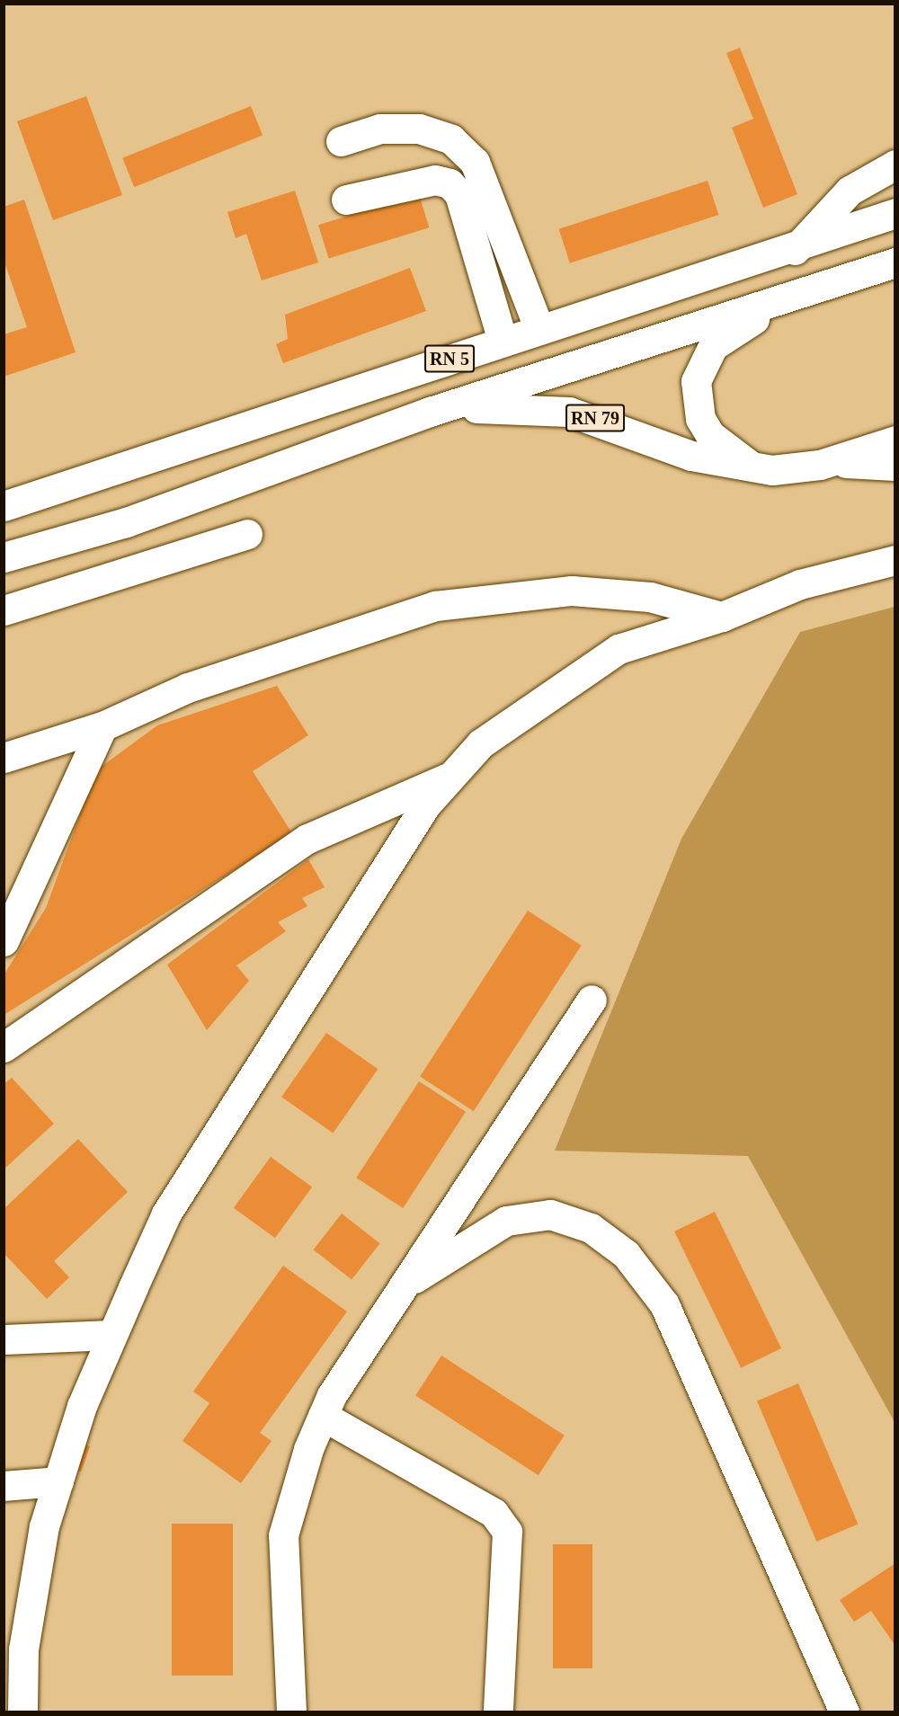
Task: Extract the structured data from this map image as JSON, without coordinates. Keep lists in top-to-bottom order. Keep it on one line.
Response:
{"streets":{"main road":["RN 5","RN 79"]},"crossings":[["RN 5","RN 79"]]}
